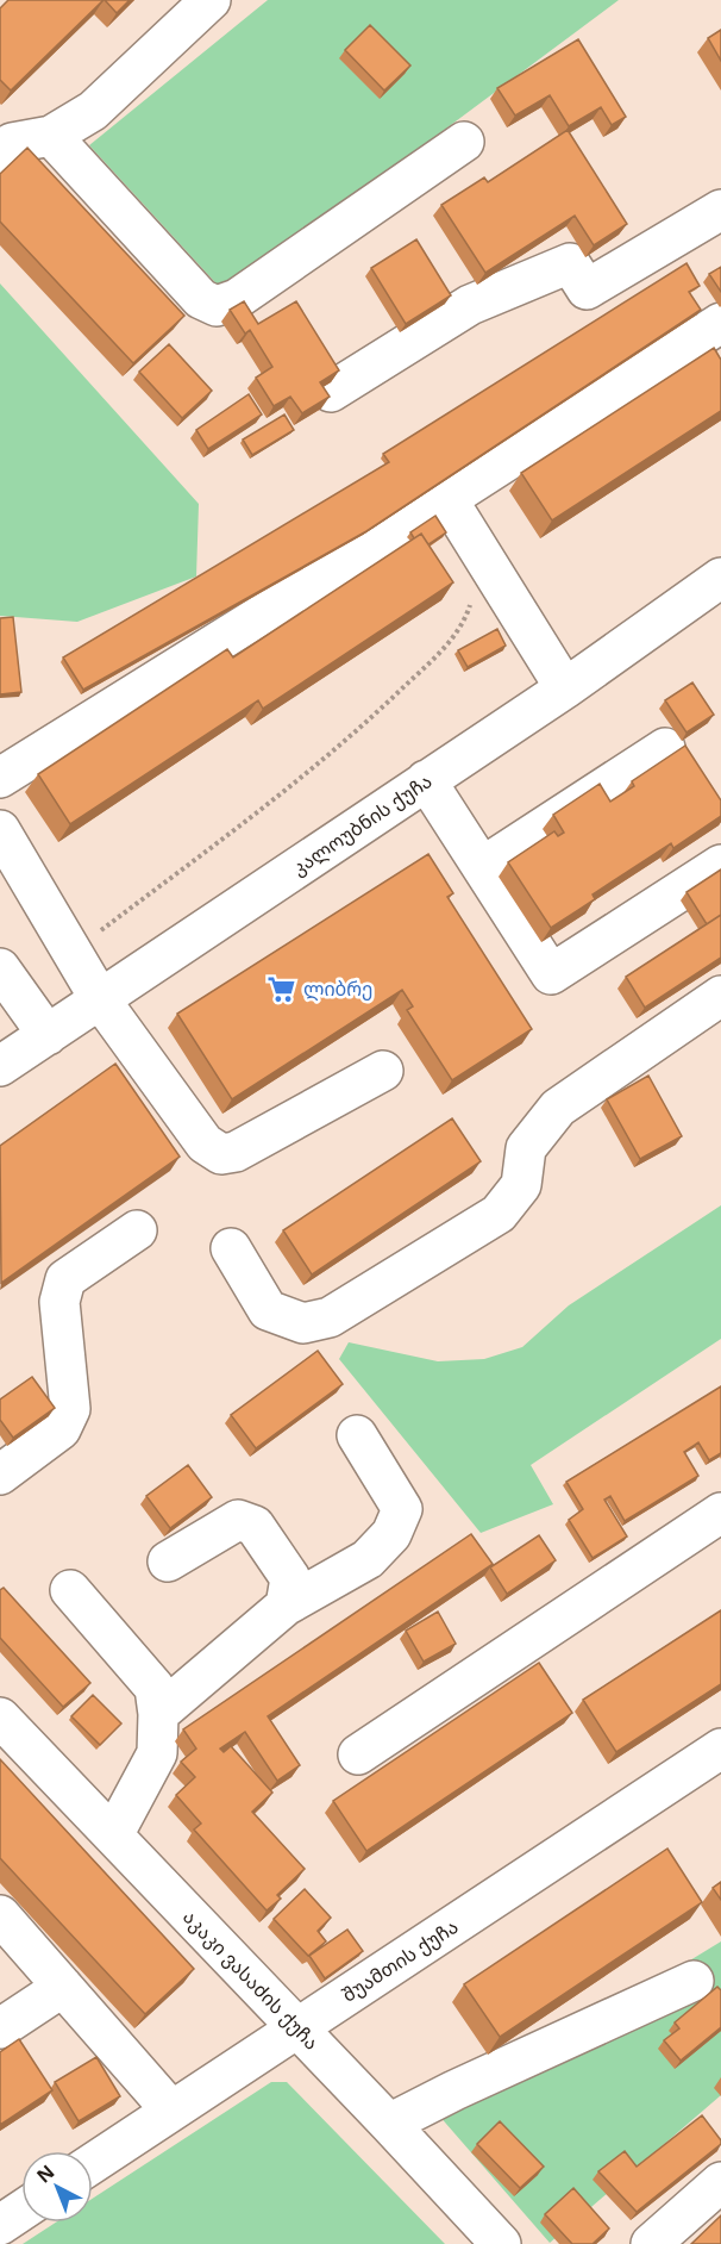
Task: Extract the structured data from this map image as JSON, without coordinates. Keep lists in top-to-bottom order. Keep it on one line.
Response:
{"streets":{"street":["კალოუბნის ქუჩა","შუამთის ქუჩა","აკაკი ვასაძის ქუჩა"]},"crossings":[["შუამთის ქუჩა","აკაკი ვასაძის ქუჩა"]],"places":{"supermarket":["ლიბრე"]},"north":"top left"}
